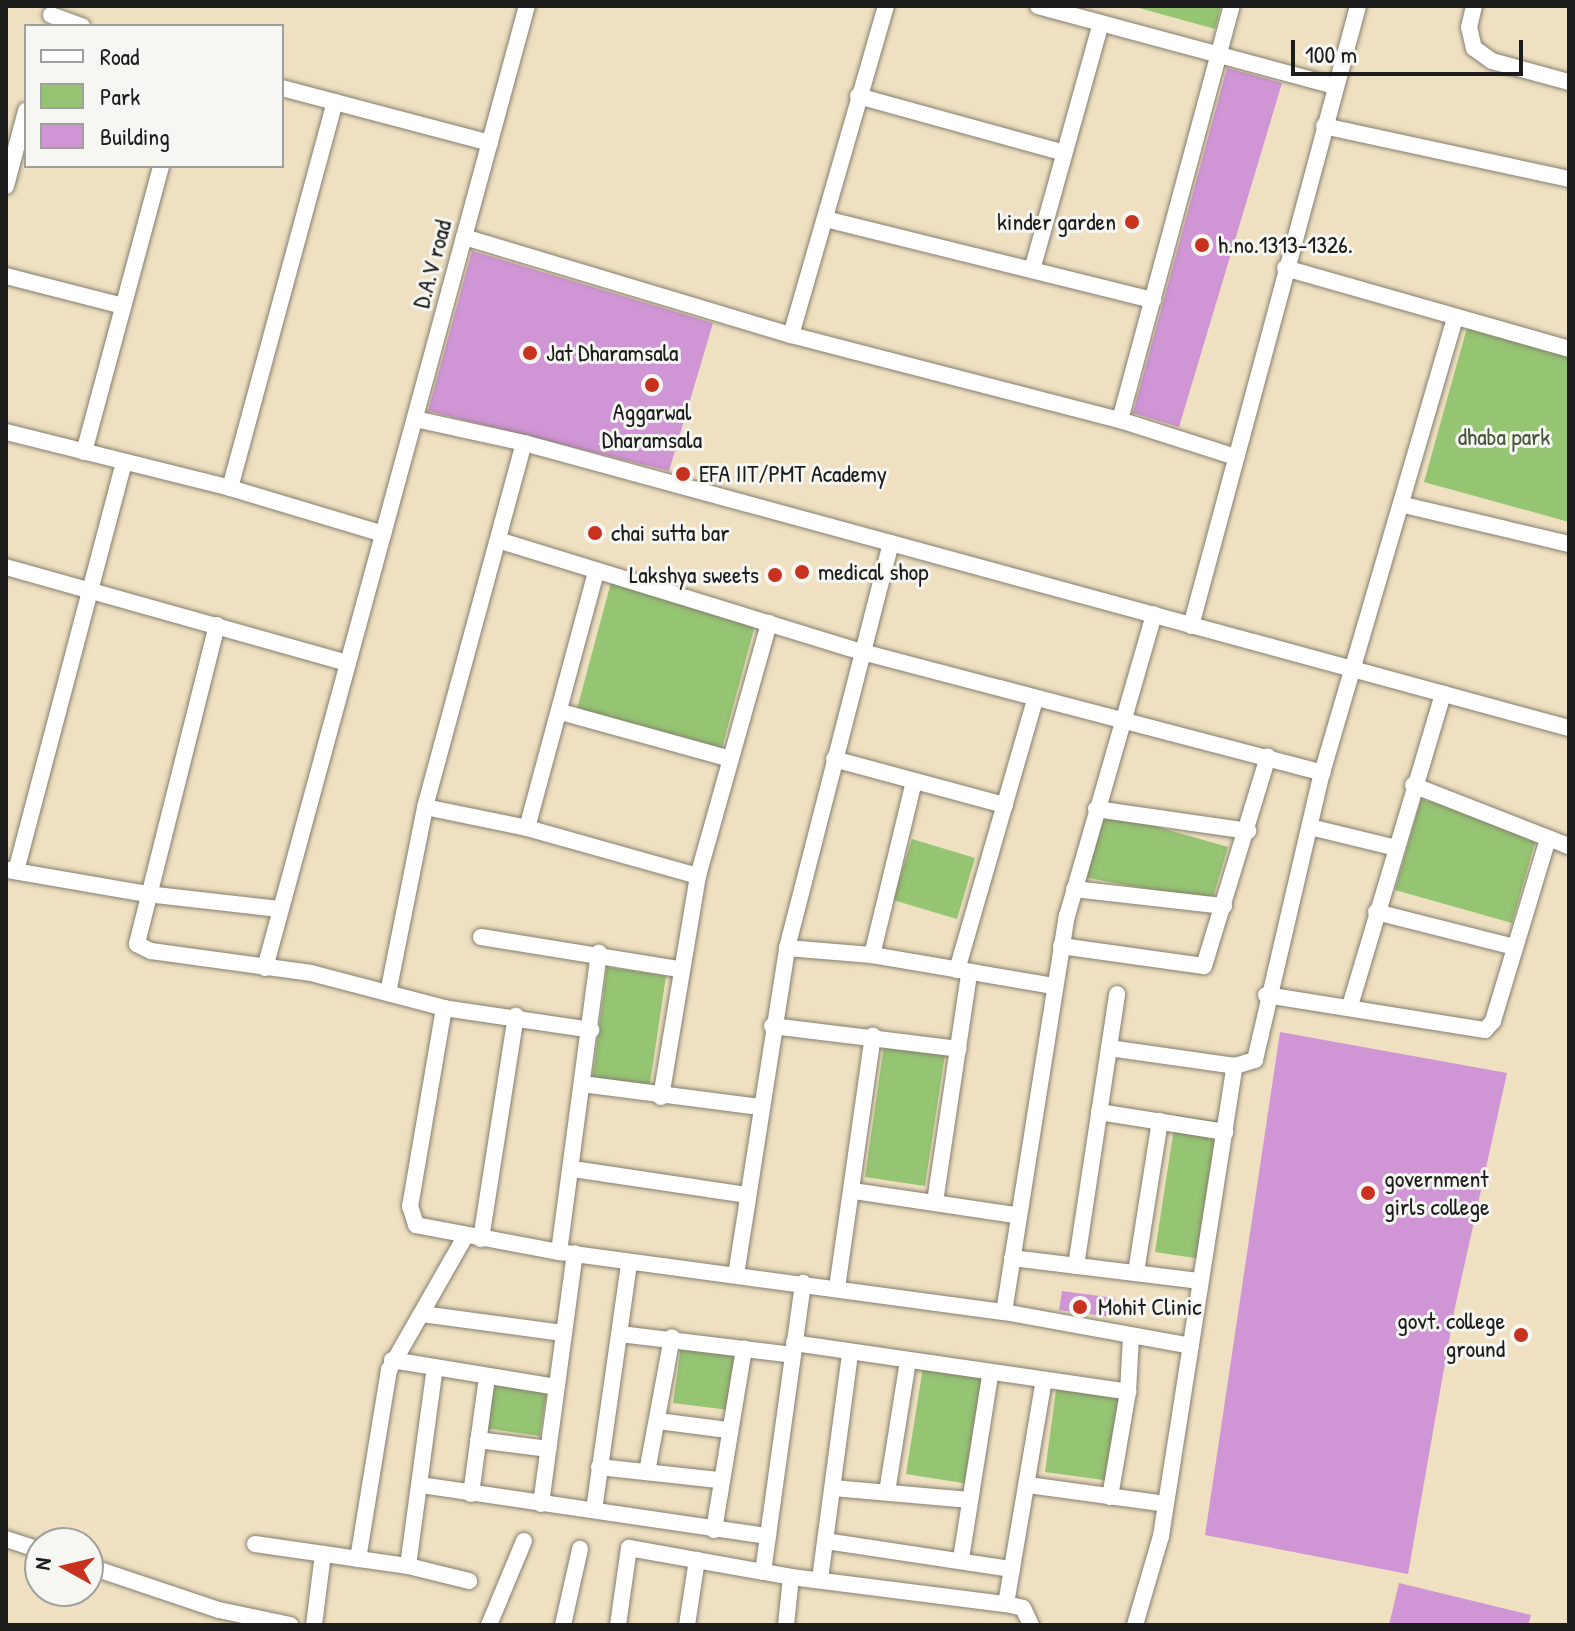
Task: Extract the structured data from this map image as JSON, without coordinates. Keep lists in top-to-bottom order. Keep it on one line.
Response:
{"streets":{"street":["D.A.V road"]},"parks":["dhaba park"],"places":["kinder garden","h.no.1313-1326.","Jat Dharamsala","Aggarwal Dharamsala","EFA IIT/PMT Academy","chai sutta bar","medical shop","Lakshya sweets","government girls college","Mohit Clinic","govt. college ground"],"legend":["Road","Park","Building"],"scale_bar":"100 m","north":"left"}
